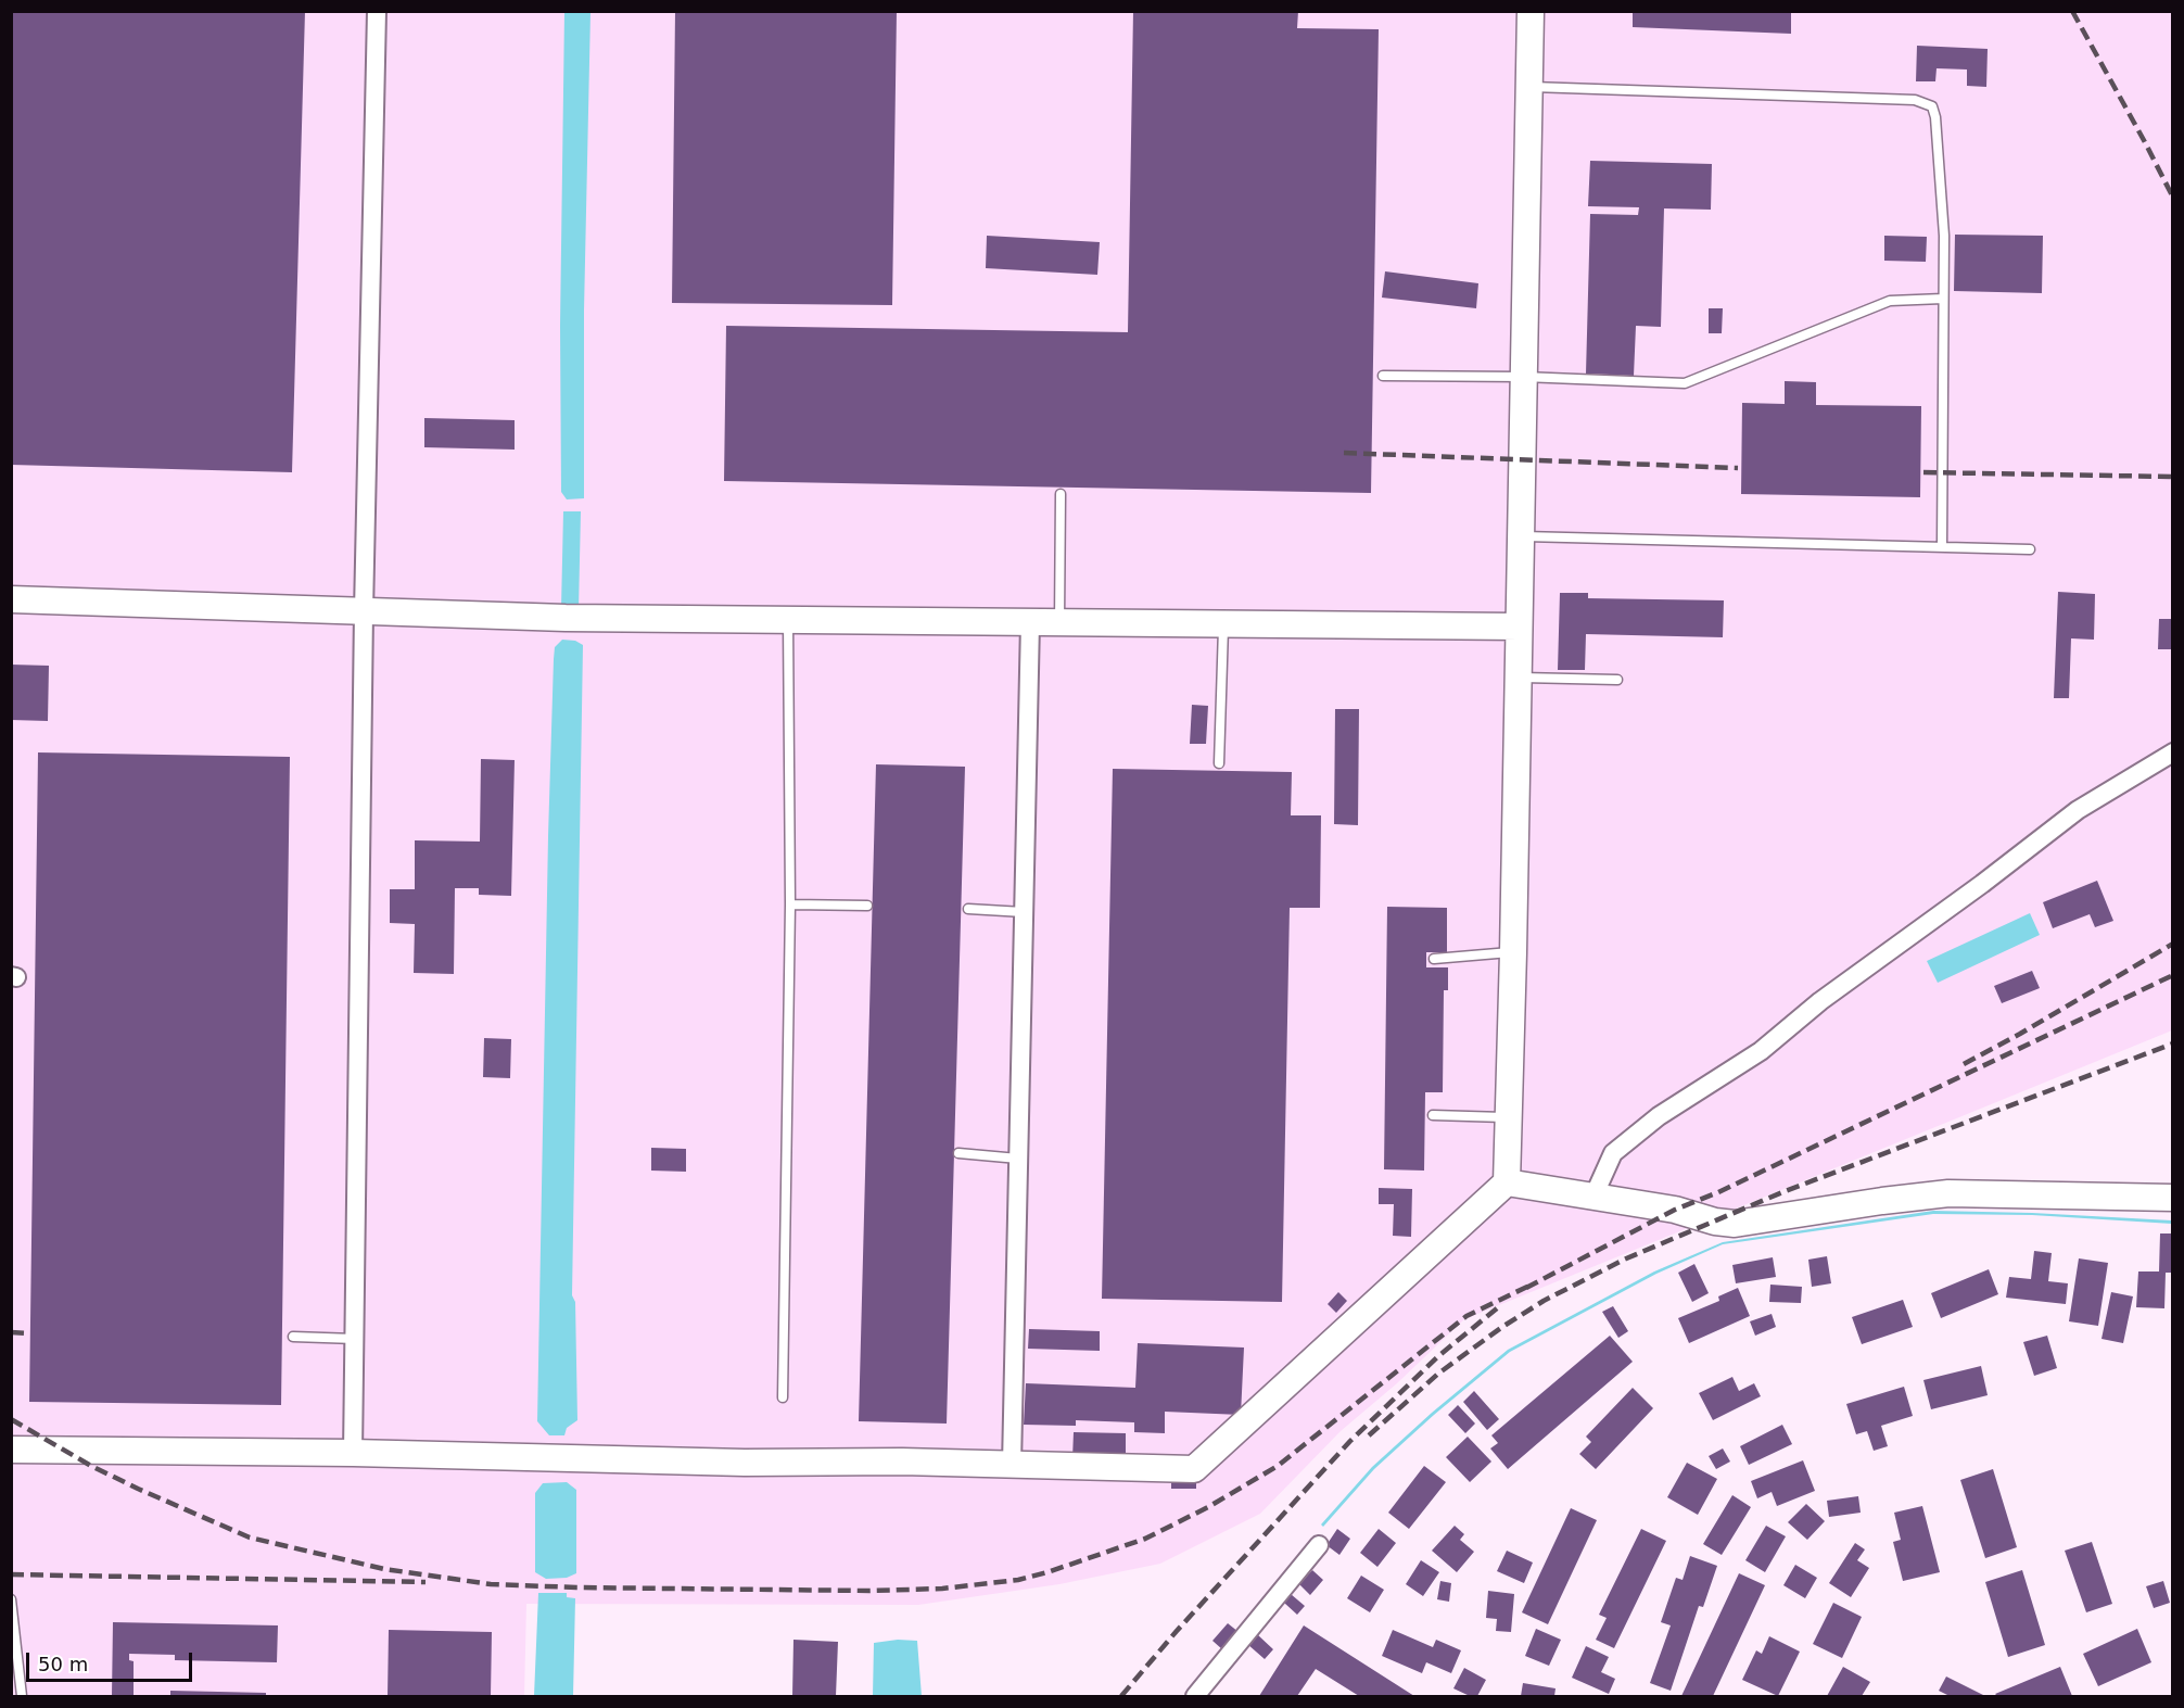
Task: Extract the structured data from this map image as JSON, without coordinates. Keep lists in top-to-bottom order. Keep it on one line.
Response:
{"scale_bar":"50 m"}
